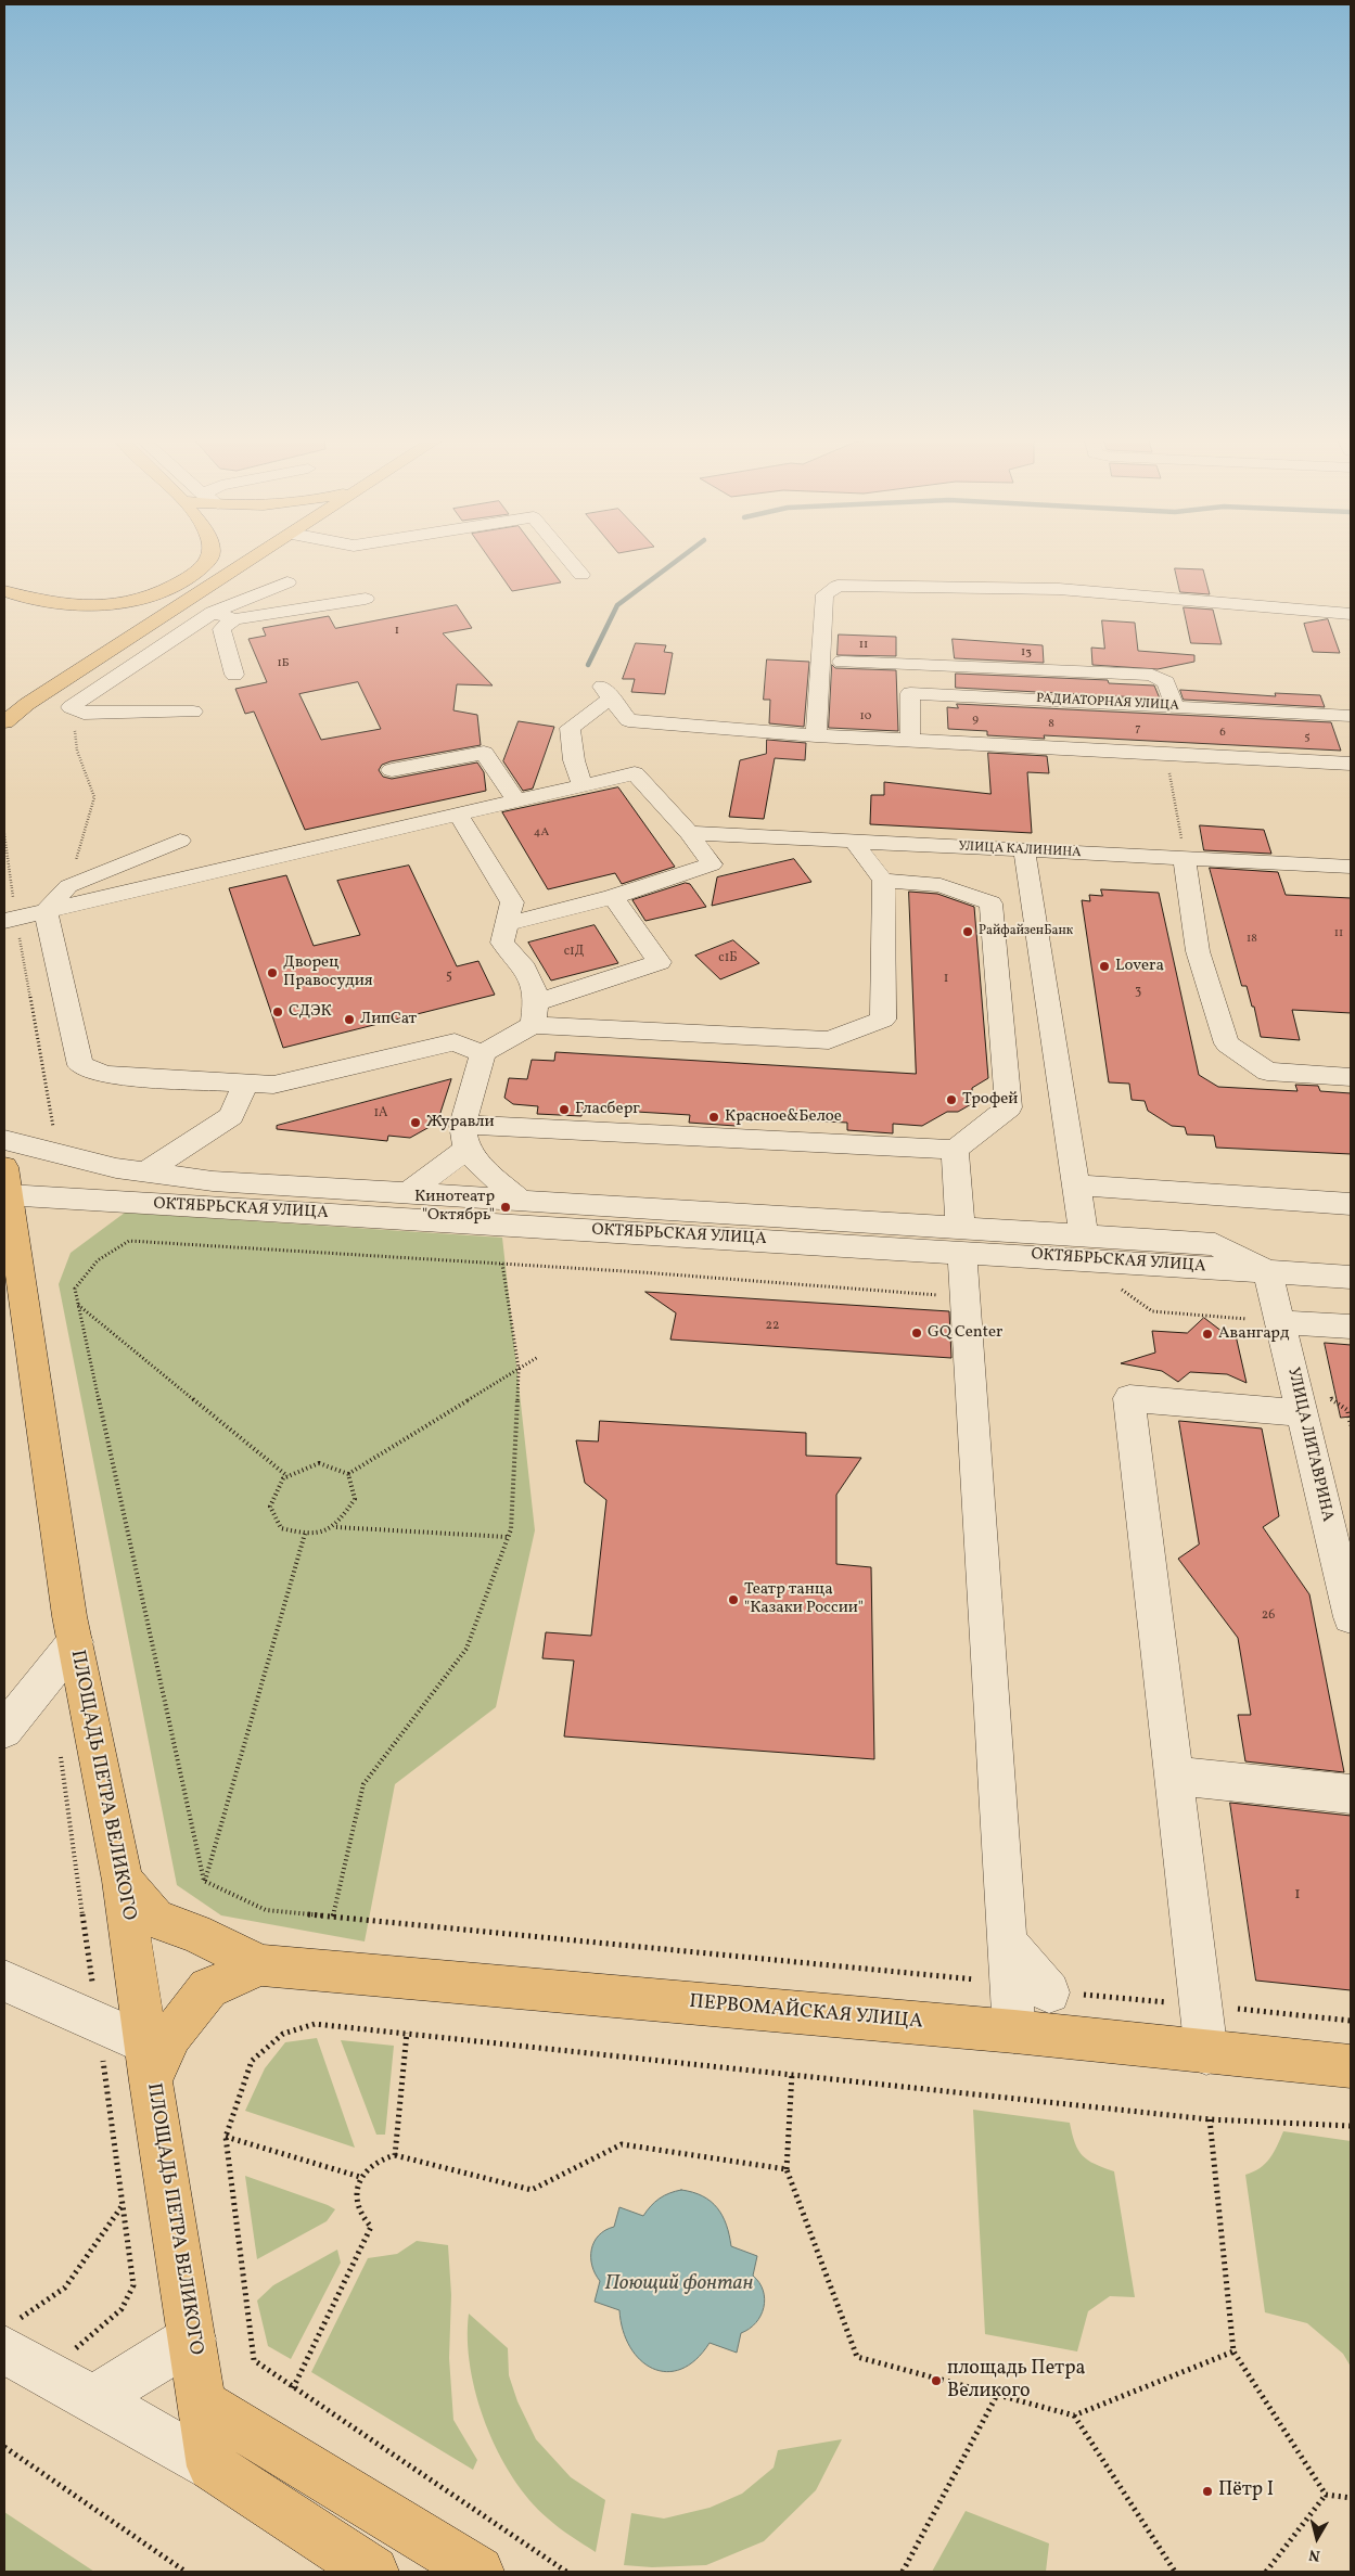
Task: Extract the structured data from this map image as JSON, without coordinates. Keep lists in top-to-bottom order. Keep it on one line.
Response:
{"streets":{"main road":["ПЛОЩАДЬ ПЕТРА ВЕЛИКОГО","ПЕРВОМАЙСКАЯ УЛИЦА"],"street":["РАДИАТОРНАЯ УЛИЦА","УЛИЦА КАЛИНИНА","ОКТЯБРЬСКАЯ УЛИЦА","УЛИЦА ЛИТАВРИНА"]},"crossings":[["ОКТЯБРЬСКАЯ УЛИЦА","УЛИЦА ЛИТАВРИНА"],["ОКТЯБРЬСКАЯ УЛИЦА","ПЛОЩАДЬ ПЕТРА ВЕЛИКОГО"]],"water":["Поющий фонтан"],"places":["РайфайзенБанк","Lovera","Дворец Правосудия","СДЭК","ЛипСат","Трофей","Гласберг","Красное&Белое","Журавли","Кинотеатр \"Октябрь\"","GQ Center","Авангард","Театр танца \"Казаки России\"","площадь Петра Великого","Пётр I"],"house_numbers":["1","11","13","1Б","10","9","8","7","6","5","4А","11","18","с1Д","с1Б","5","1","3","1А","22","26","1"],"north":"bottom"}
